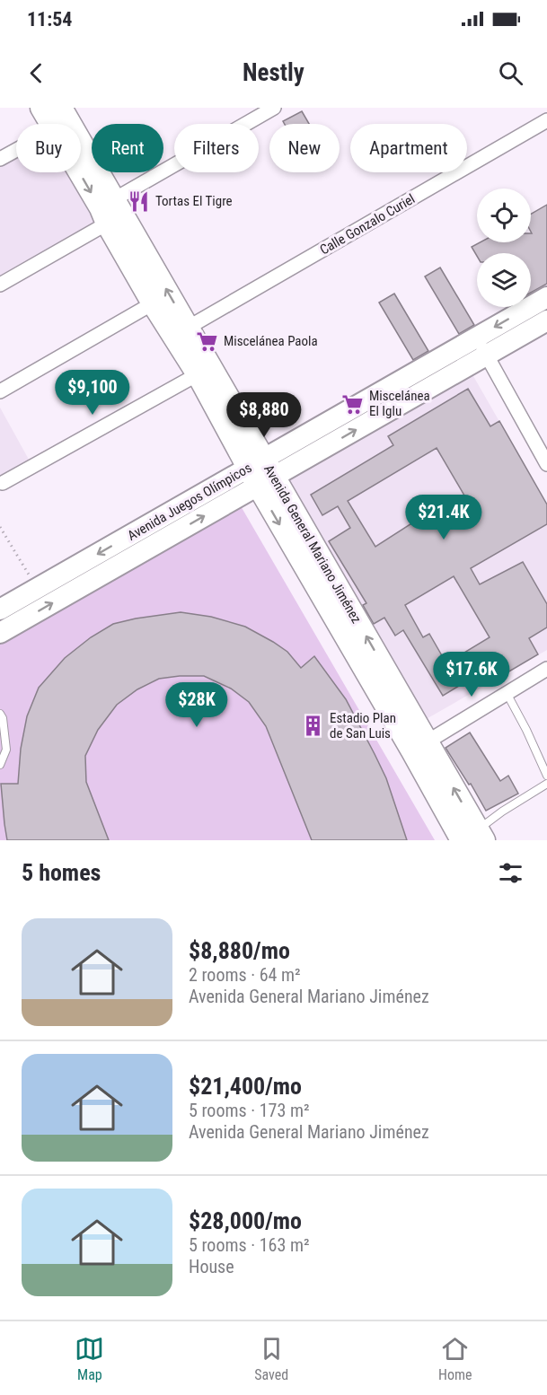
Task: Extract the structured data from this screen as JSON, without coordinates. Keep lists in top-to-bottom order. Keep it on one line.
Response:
{"streets":{"main road":["Avenida General Mariano Jiménez"],"street":["Calle Gonzalo Curiel","Avenida Juegos Olímpicos"]},"crossings":[["Calle Gonzalo Curiel","Avenida General Mariano Jiménez"],["Avenida Juegos Olímpicos","Avenida General Mariano Jiménez"]],"places":{"restaurant":["Tortas El Tigre"],"supermarket":["Miscelánea Paola","Miscelánea El Iglu"],"building":["Estadio Plan de San Luis"]},"page":{"status":"11:54","header":"Nestly","chip":["Buy","Rent","Filters","New","Apartment"],"price":["$9,100","$8,880","$21.4K","$17.6K","$28K"],"heading":"5 homes","list":[{"name":"$8,880/mo","note":"2 rooms · 64 m² · Avenida General Mariano Jiménez"},{"name":"$21,400/mo","note":"5 rooms · 173 m² · Avenida General Mariano Jiménez"},{"name":"$28,000/mo","note":"5 rooms · 163 m² · House"}],"tabs":["Map","Saved","Home"]}}
